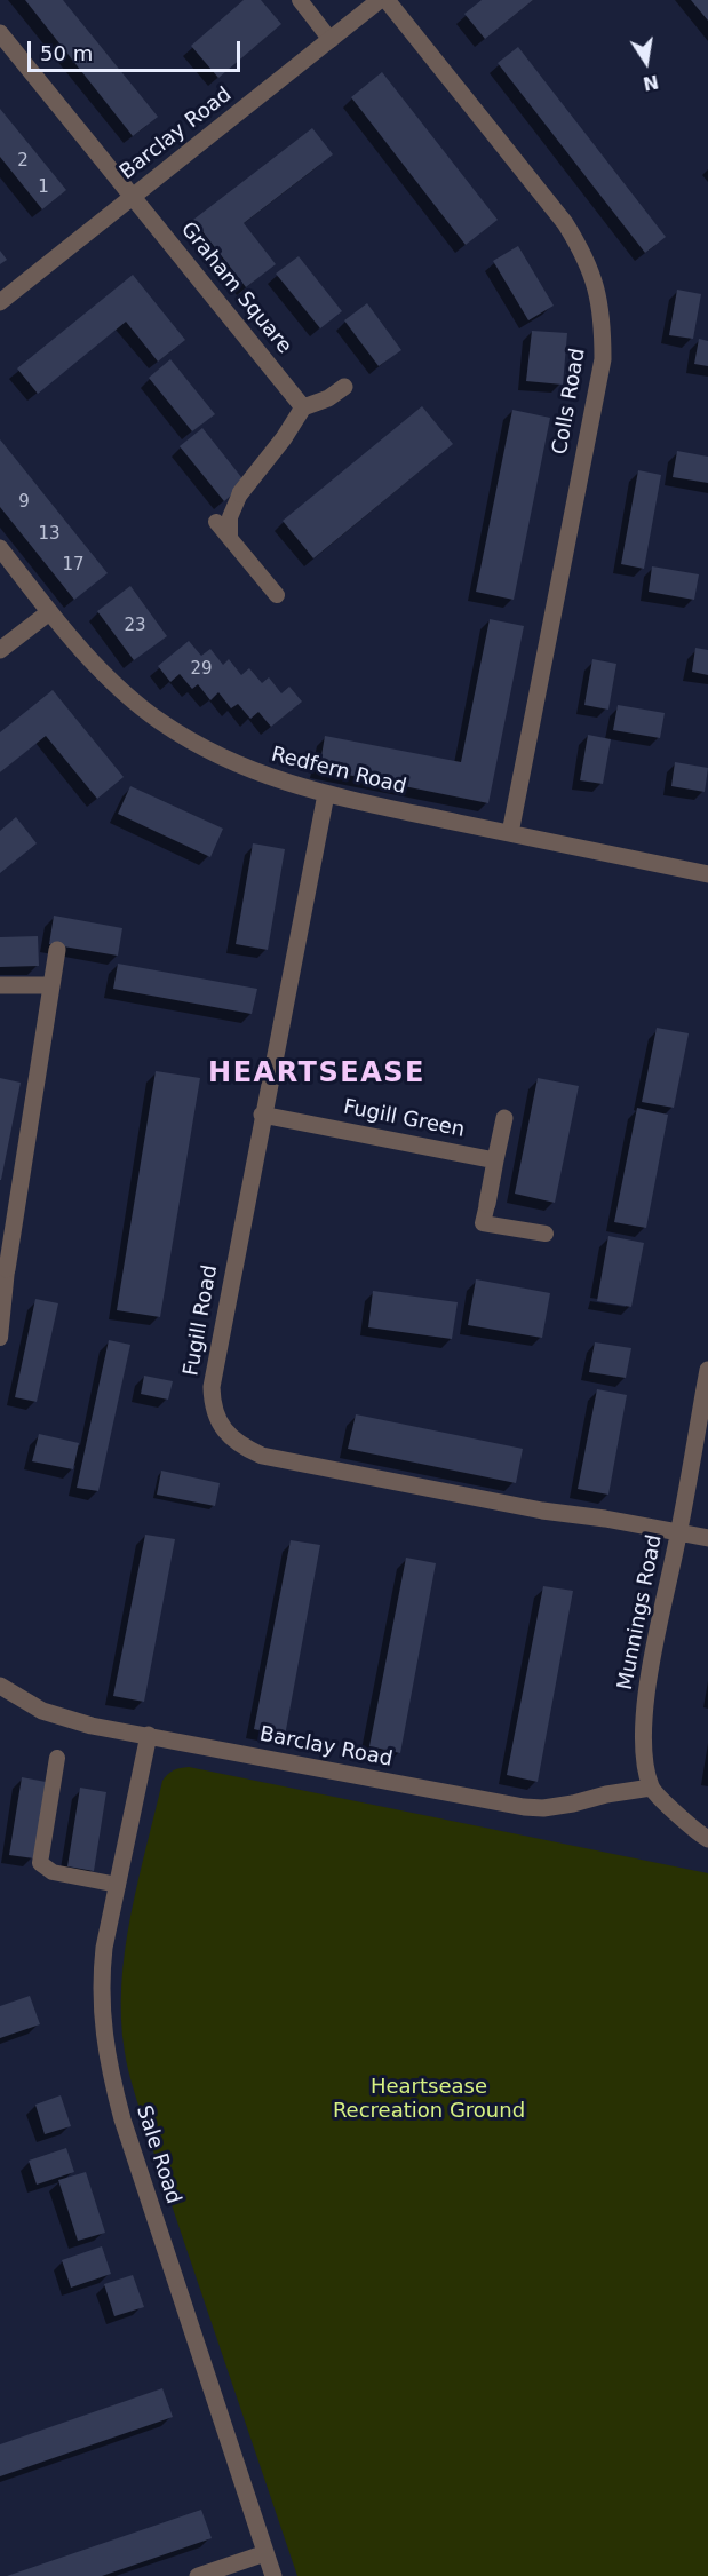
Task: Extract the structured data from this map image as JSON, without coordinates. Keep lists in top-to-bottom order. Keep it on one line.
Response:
{"streets":{"street":["Barclay Road","Graham Square","Colls Road","Redfern Road","Fugill Green","Fugill Road","Munnings Road","Sale Road"]},"crossings":[["Barclay Road","Graham Square"],["Barclay Road","Munnings Road"],["Barclay Road","Sale Road"],["Colls Road","Redfern Road"],["Redfern Road","Fugill Road"],["Fugill Green","Fugill Road"],["Fugill Road","Munnings Road"]],"districts":["HEARTSEASE"],"parks":["Heartsease Recreation Ground"],"house_numbers":["2","1","9","13","17","23","29"],"scale_bar":"50 m","north":"bottom"}
